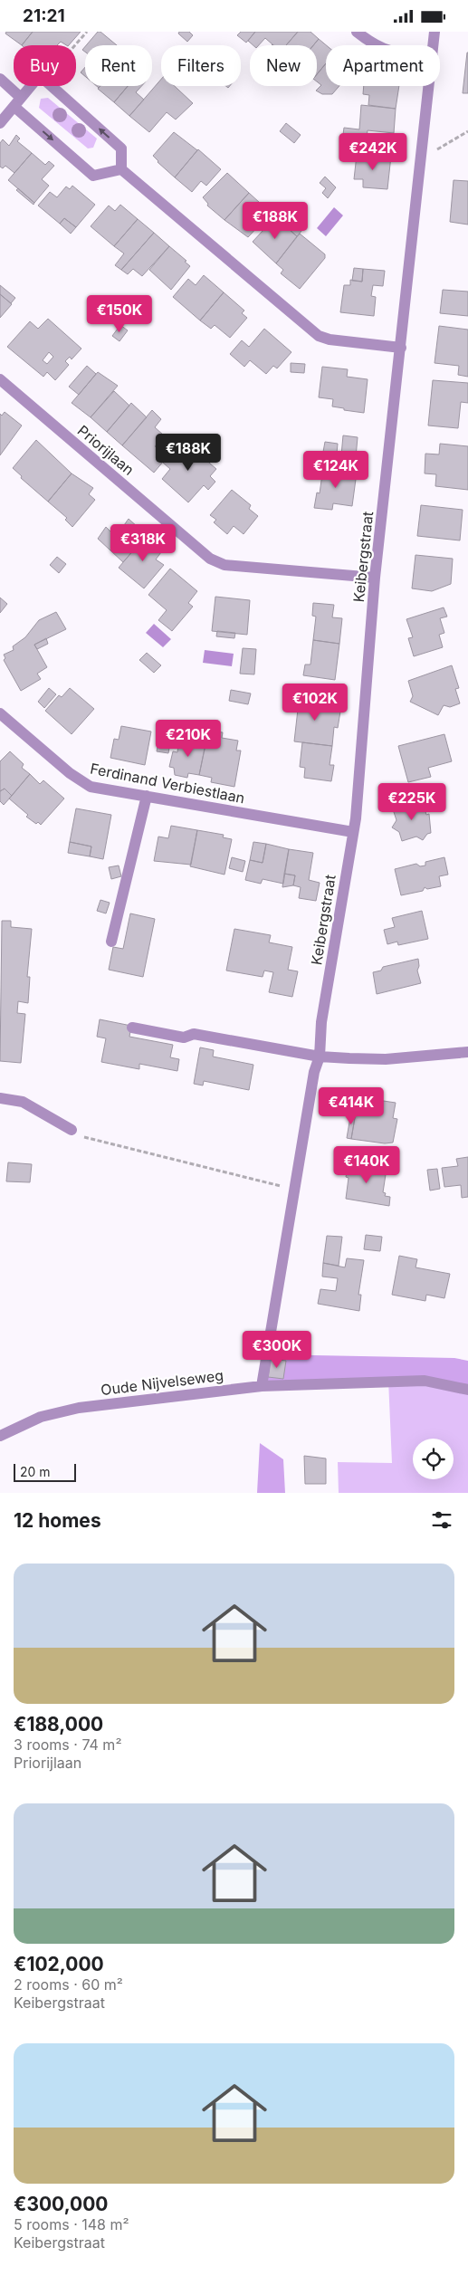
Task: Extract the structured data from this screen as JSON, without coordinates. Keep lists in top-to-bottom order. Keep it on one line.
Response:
{"streets":{"street":["Priorijlaan","Keibergstraat","Ferdinand Verbiestlaan","Oude Nijvelseweg"]},"crossings":[["Priorijlaan","Keibergstraat"],["Keibergstraat","Ferdinand Verbiestlaan"],["Keibergstraat","Oude Nijvelseweg"]],"scale_bar":"20 m","page":{"status":"21:21","chip":["Buy","Rent","Filters","New","Apartment"],"price":["€242K","€188K","€150K","€188K","€124K","€318K","€102K","€210K","€225K","€414K","€140K","€300K"],"scale":"20 m","heading":"12 homes","list":[{"name":"€188,000","note":"3 rooms · 74 m² · Priorijlaan"},{"name":"€102,000","note":"2 rooms · 60 m² · Keibergstraat"},{"name":"€300,000","note":"5 rooms · 148 m² · Keibergstraat"}]}}
